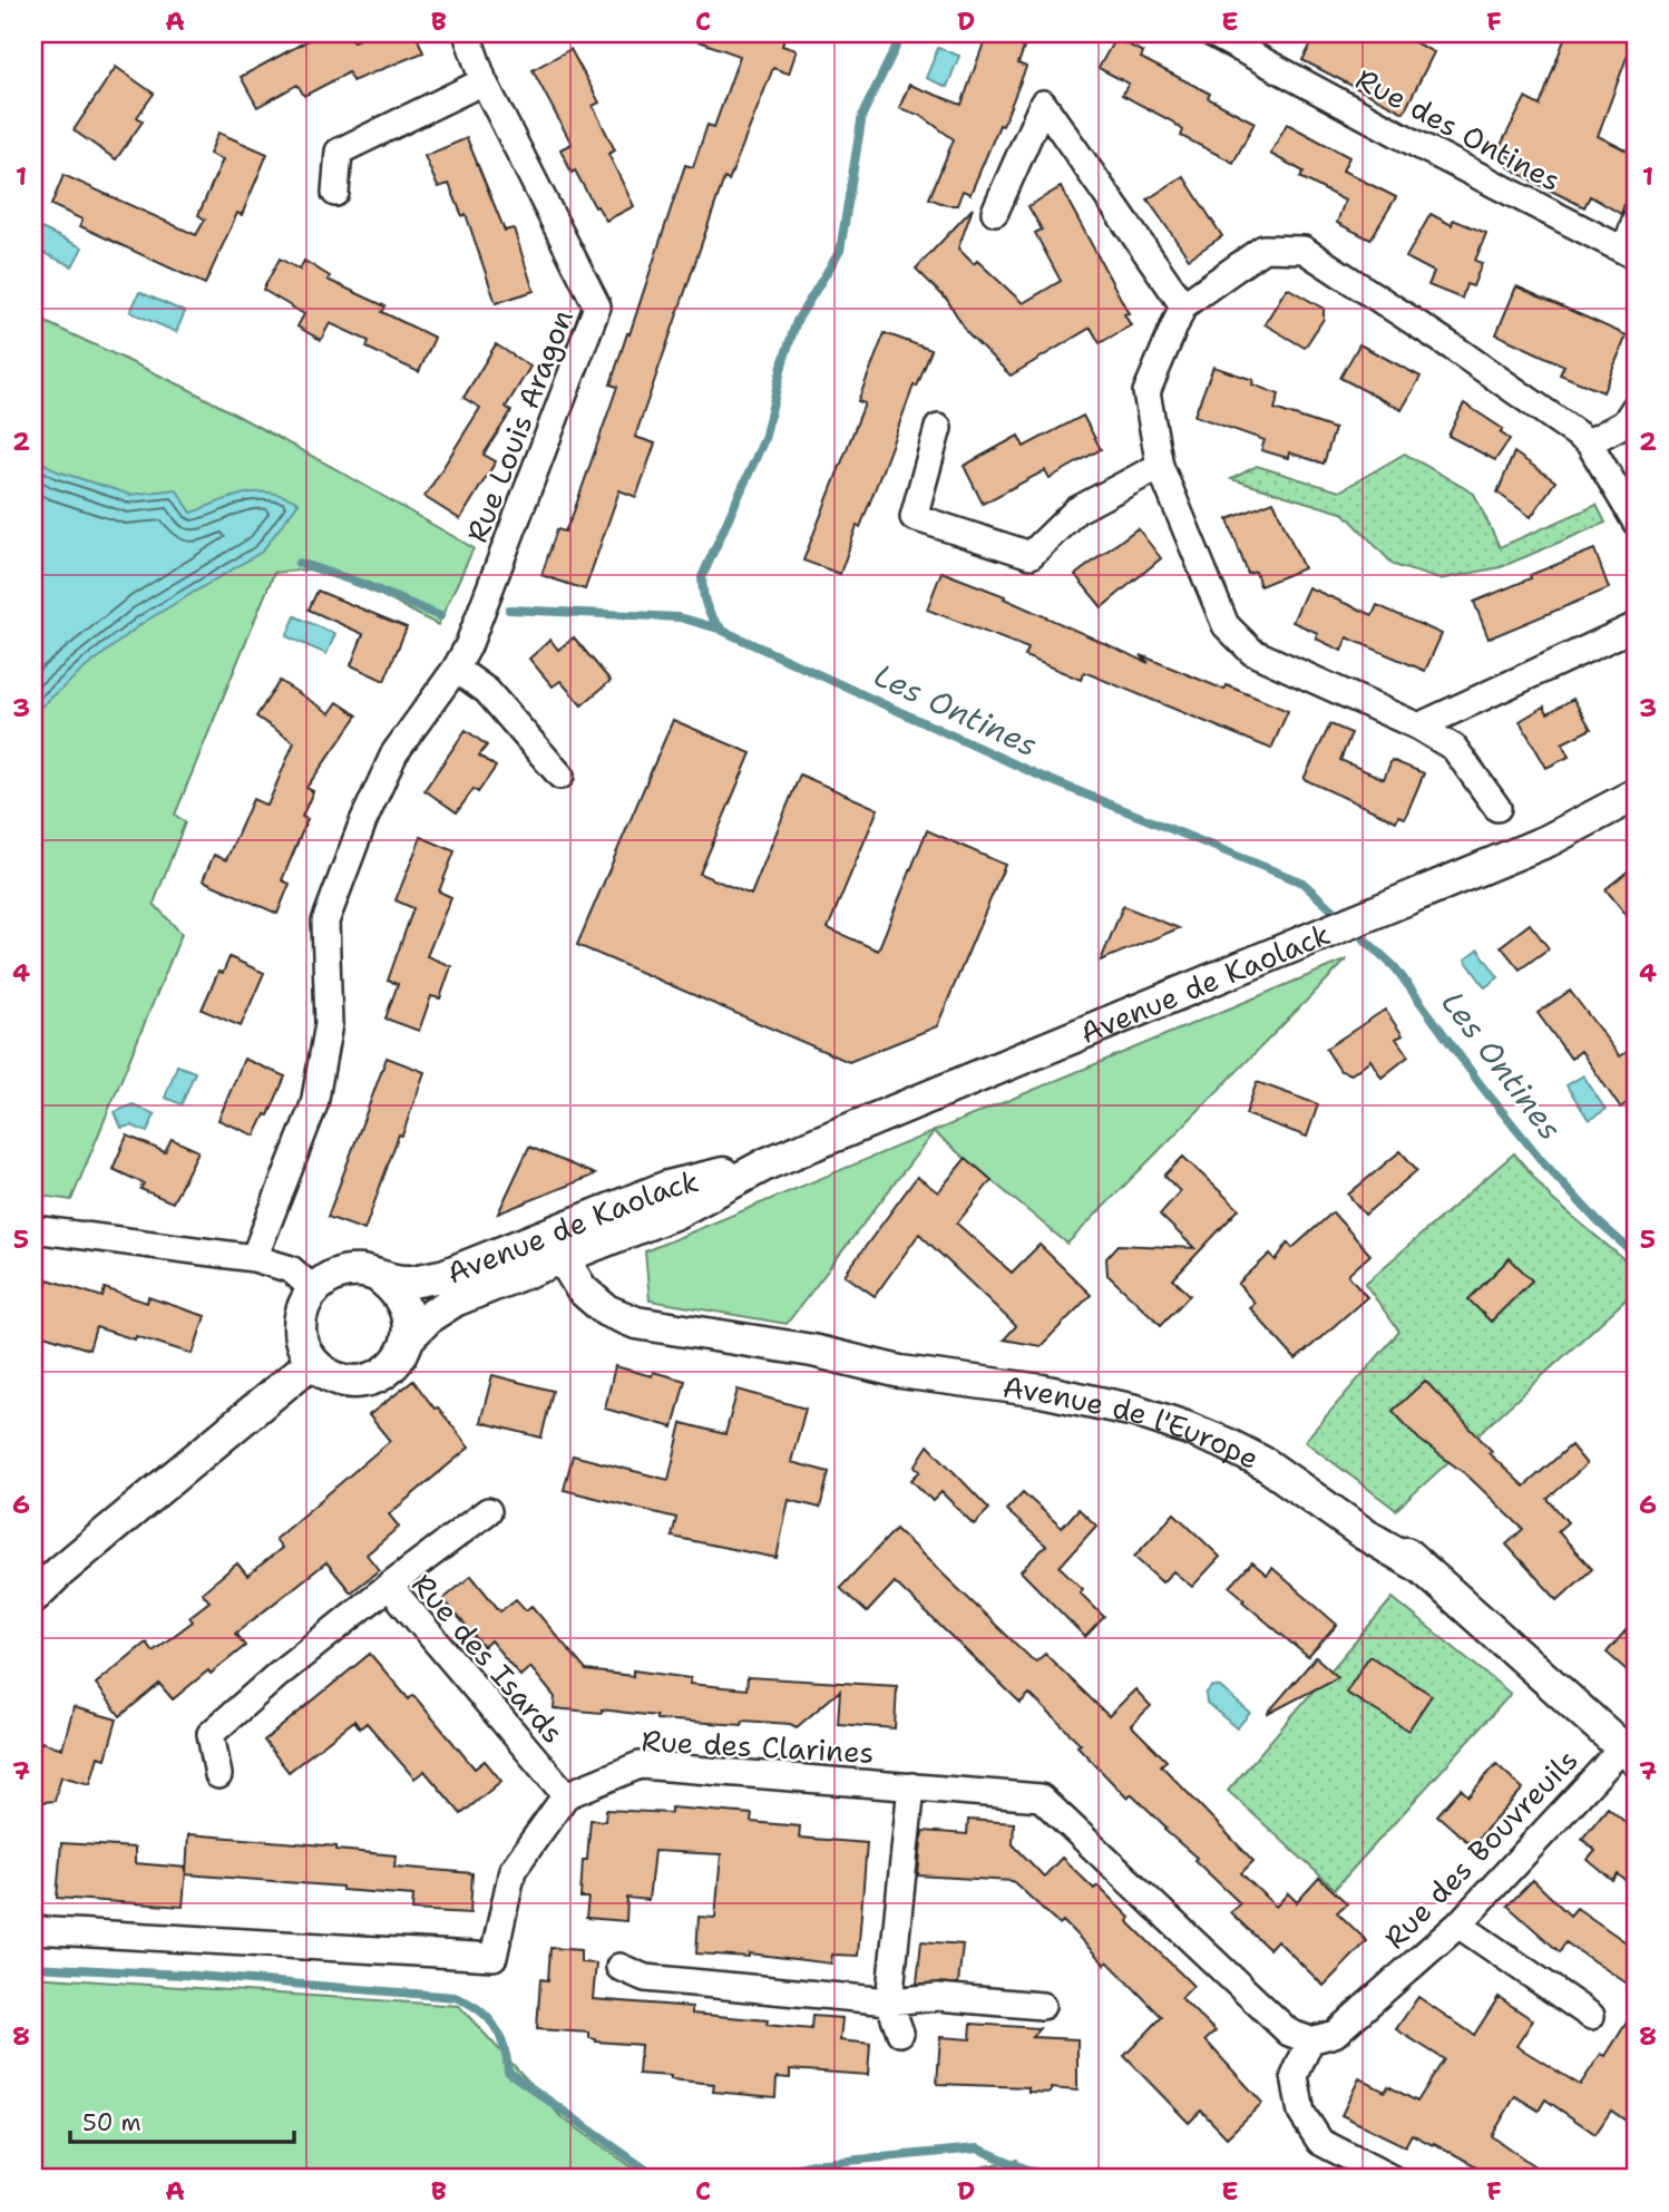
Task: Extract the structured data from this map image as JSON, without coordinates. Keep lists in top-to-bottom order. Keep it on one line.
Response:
{"streets":{"street":["Rue des Ontines","Rue Louis Aragon","Avenue de Kaolack","Avenue de l'Europe","Rue des Isards","Rue des Clarines","Rue des Bouvreuils"]},"crossings":[["Avenue de Kaolack","Avenue de l'Europe"],["Avenue de l'Europe","Rue des Bouvreuils"],["Rue des Isards","Rue des Clarines"],["Rue des Clarines","Rue des Bouvreuils"]],"water":["Les Ontines"],"scale_bar":"50 m","grid":{"columns":["A","B","C","D","E","F"],"rows":["1","2","3","4","5","6","7","8"]}}
